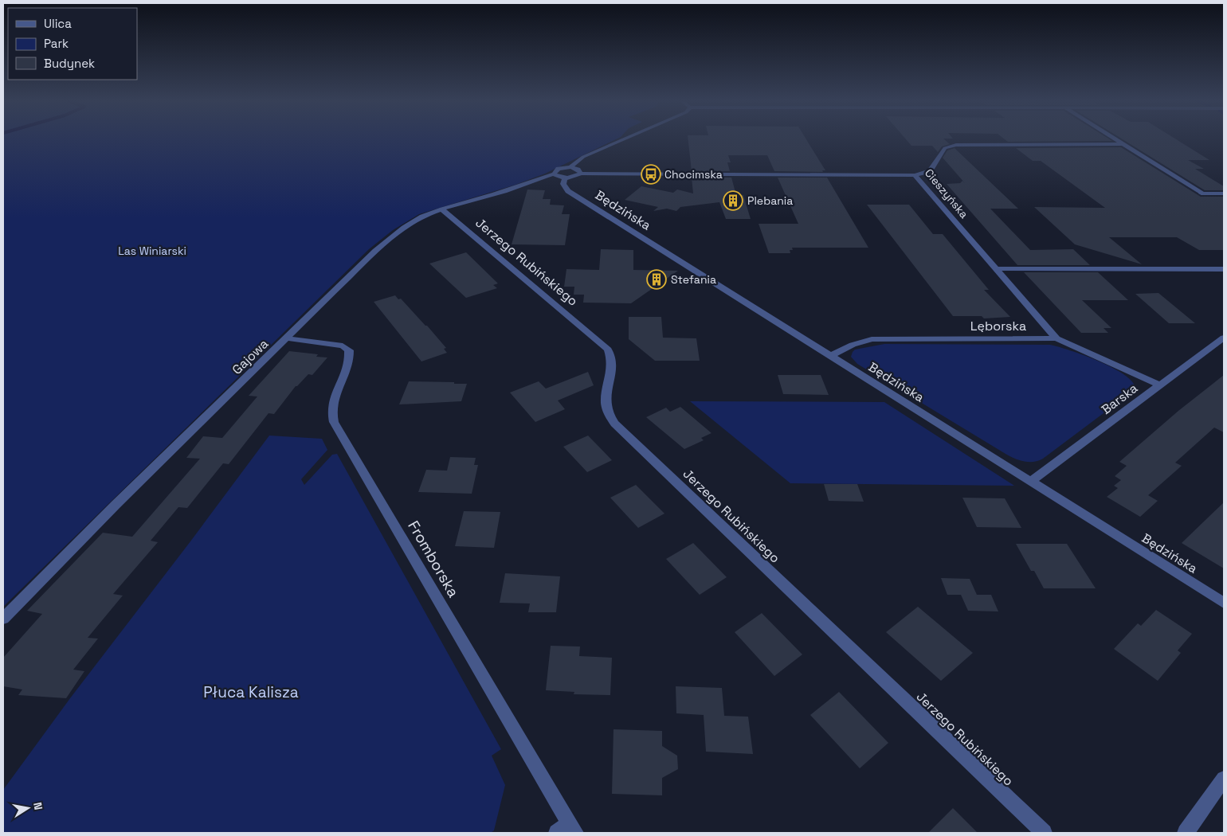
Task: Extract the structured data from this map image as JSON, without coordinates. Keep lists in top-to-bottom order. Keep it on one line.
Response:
{"streets":{"street":["Cieszyńska","Będzińska","Jerzego Rubińskiego","Lęborska","Gajowa","Barska","Fromborska"]},"crossings":[["Cieszyńska","Lęborska"],["Będzińska","Lęborska"],["Będzińska","Barska"],["Jerzego Rubińskiego","Gajowa"],["Lęborska","Barska"],["Gajowa","Fromborska"]],"parks":["Las Winiarski","Płuca Kalisza"],"places":{"bus stop":["Chocimska"],"building":["Plebania","Stefania"]},"legend":["Ulica","Park","Budynek"],"north":"right"}
